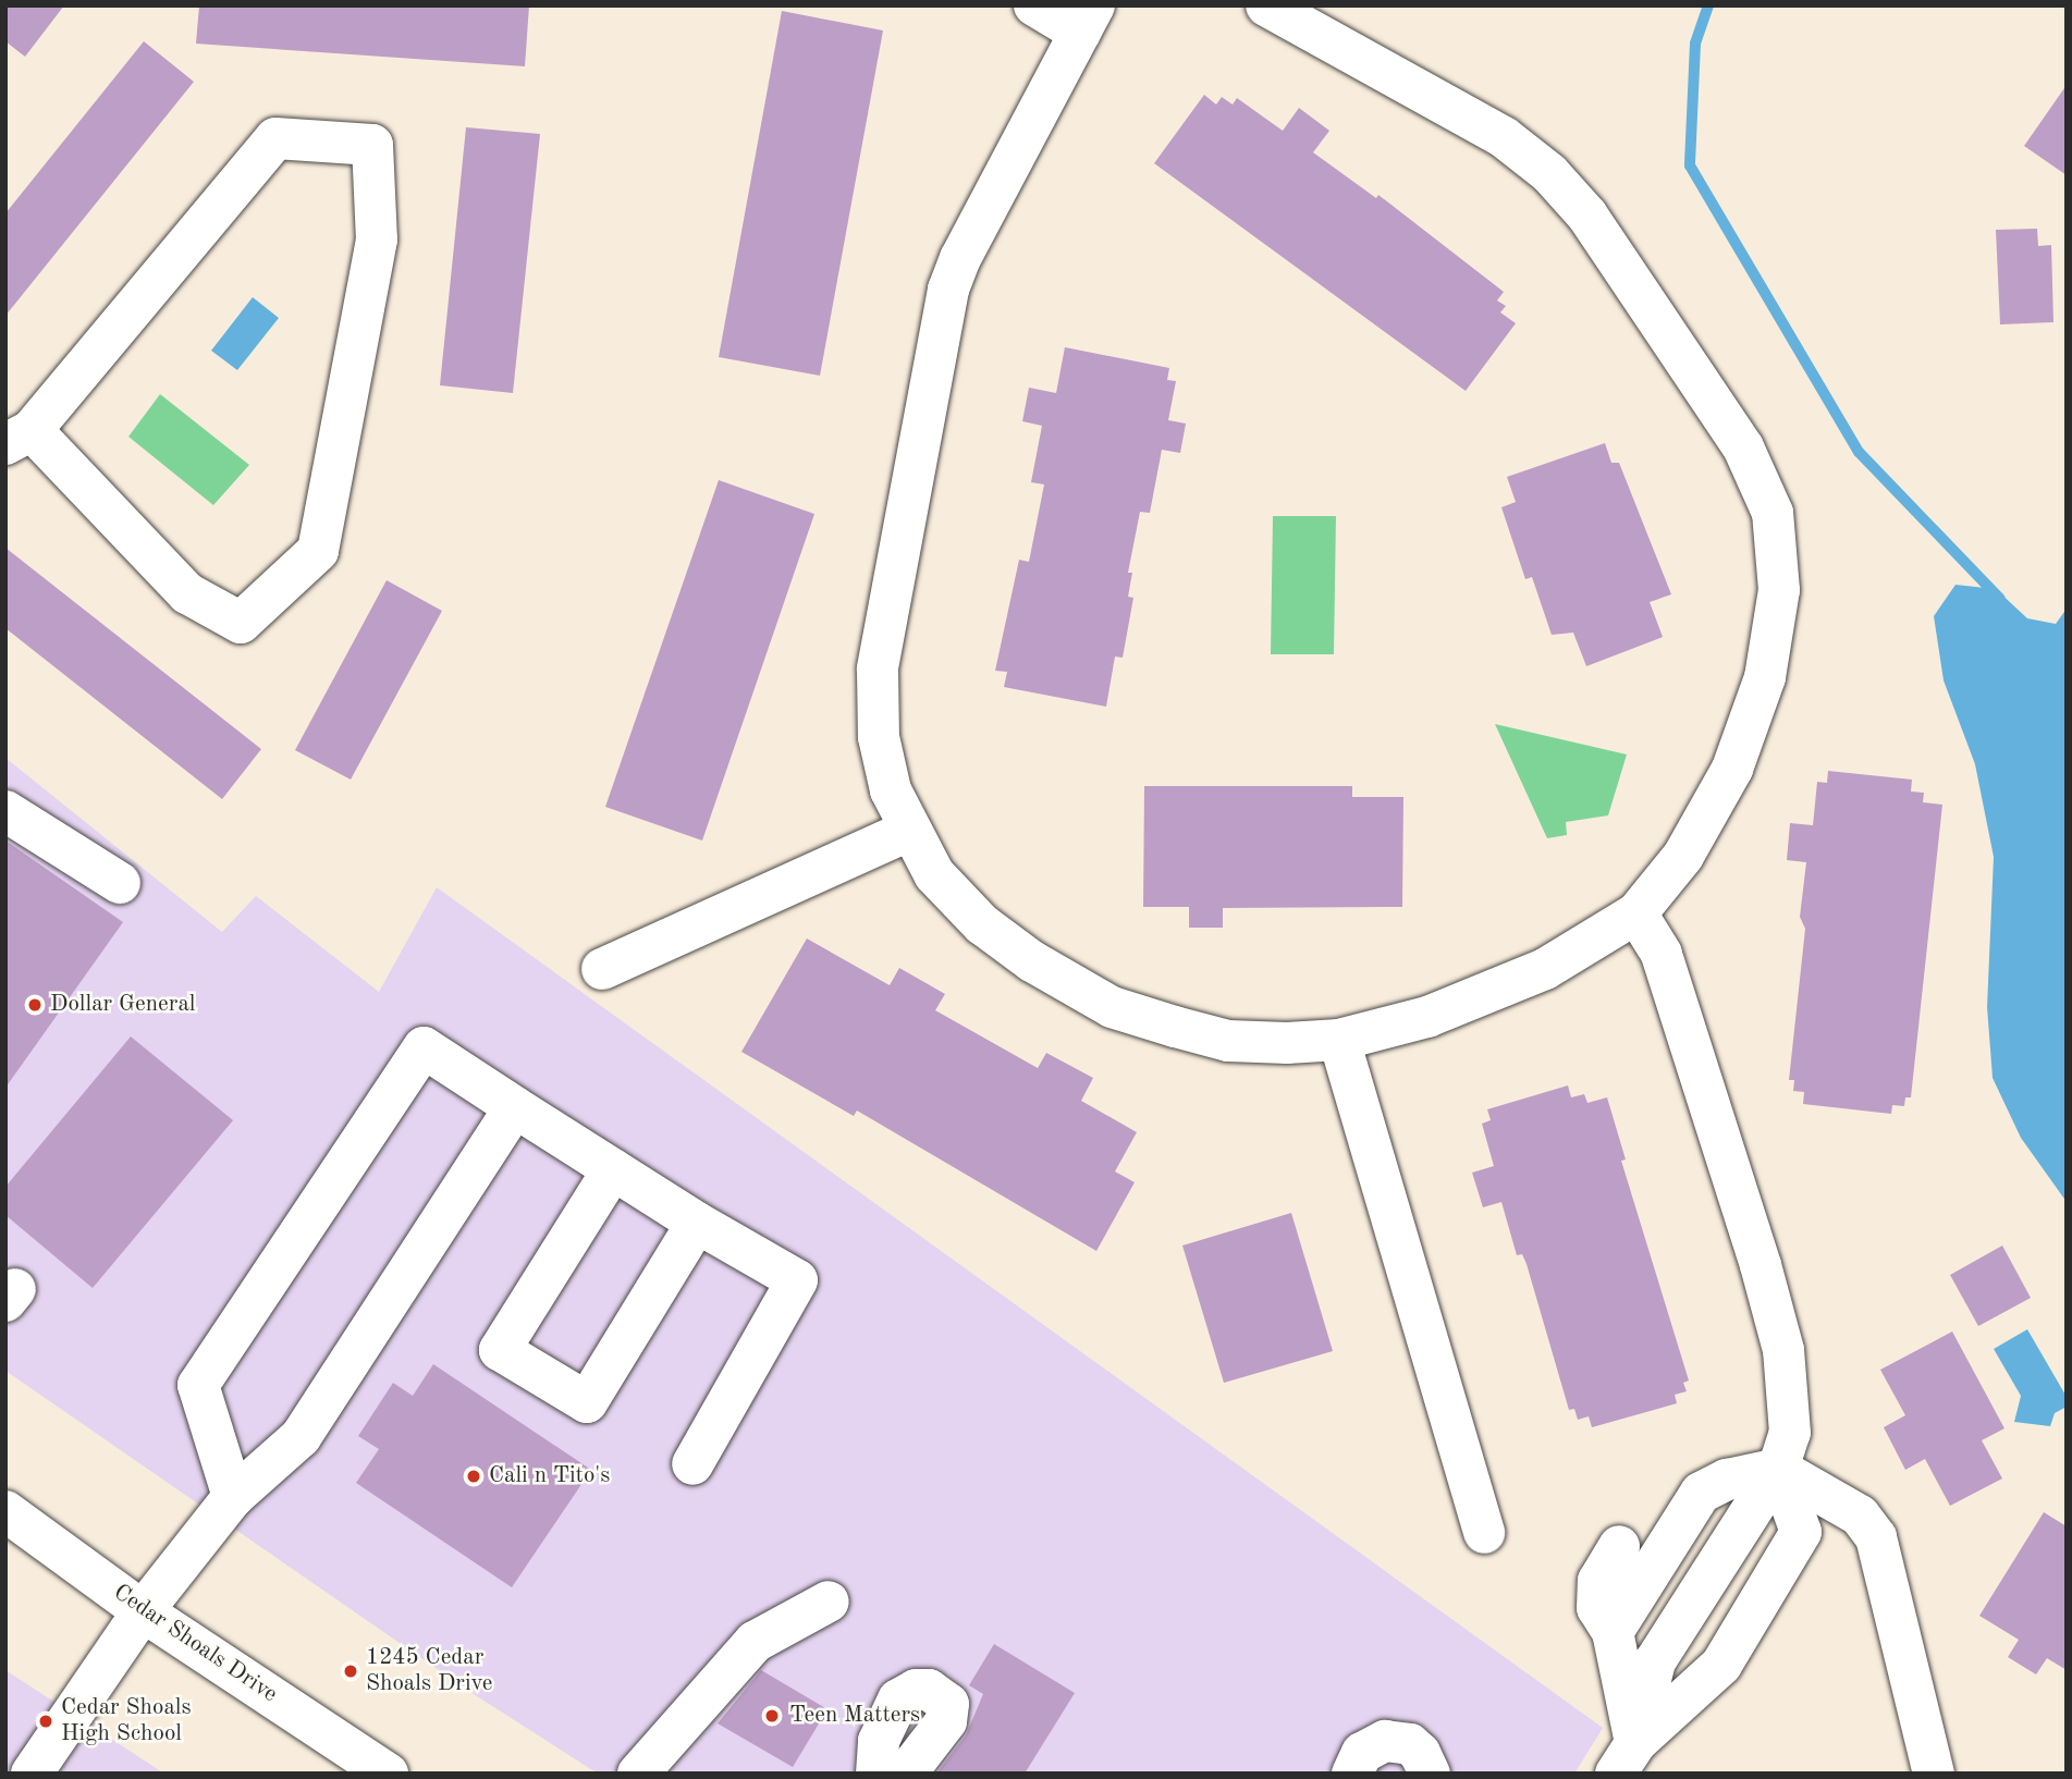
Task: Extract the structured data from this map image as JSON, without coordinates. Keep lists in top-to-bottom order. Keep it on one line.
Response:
{"streets":{"street":["Cedar Shoals Drive"]},"places":["Dollar General","Cali n Tito's","1245 Cedar Shoals Drive","Teen Matters","Cedar Shoals High School"]}
